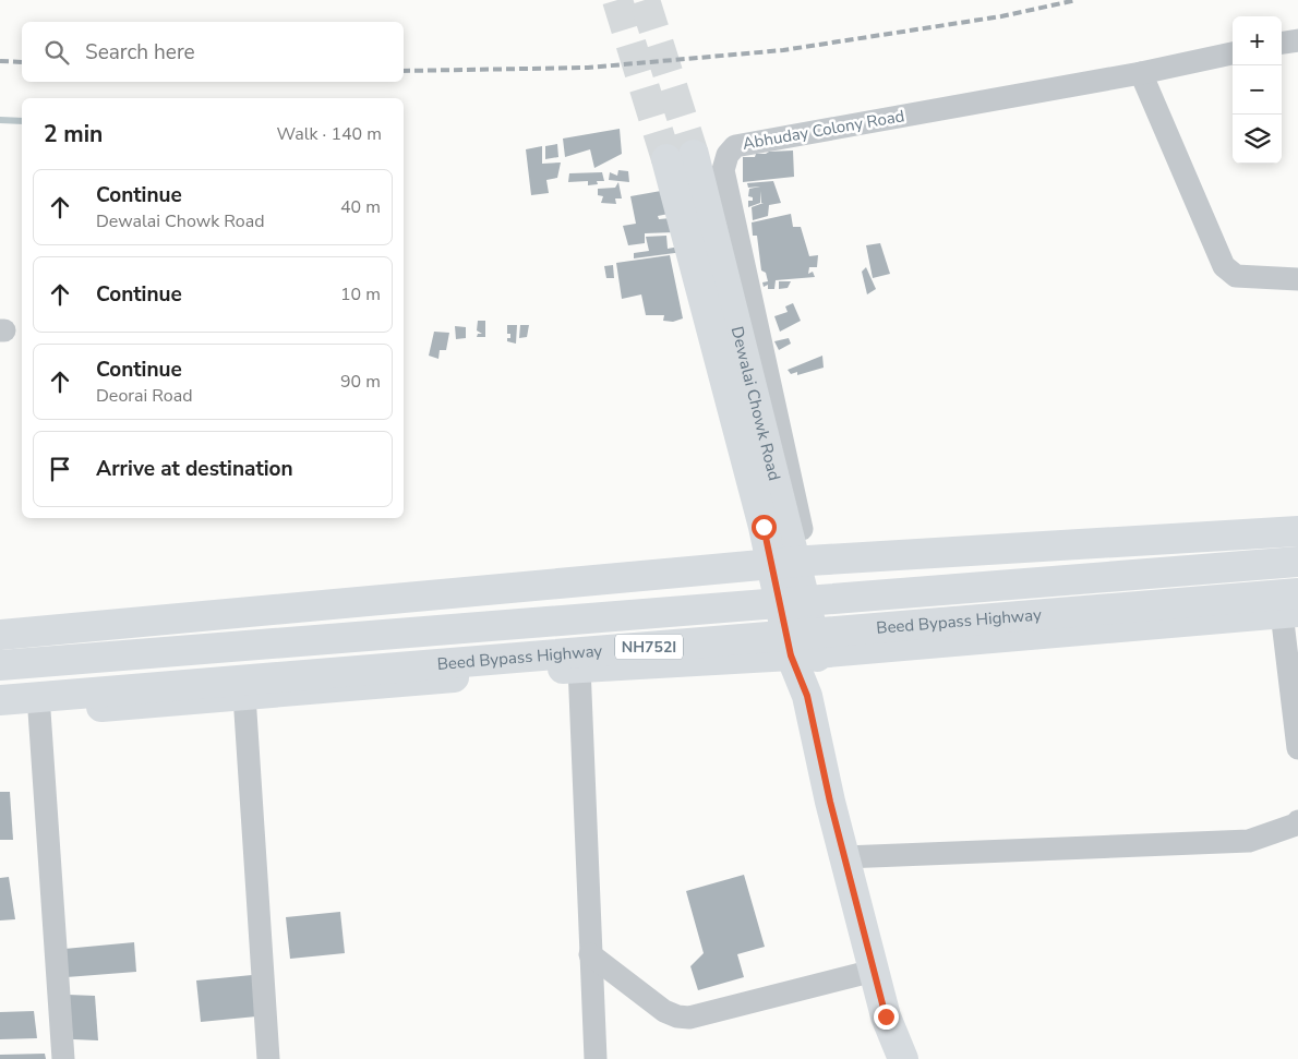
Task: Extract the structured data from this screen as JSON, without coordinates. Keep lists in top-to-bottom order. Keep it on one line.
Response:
{"streets":{"main road":["Dewalai Chowk Road","Beed Bypass Highway","NH752I"],"street":["Abhuday Colony Road"]},"crossings":[["Abhuday Colony Road","Dewalai Chowk Road"]],"page":{"map_buttons":["+","−"],"search":"Search here","heading":["2 min","Walk · 140 m"],"list":[["Continue","Dewalai Chowk Road","40 m"],["Continue","10 m"],["Continue","Deorai Road","90 m"],"Arrive at destination"]}}
